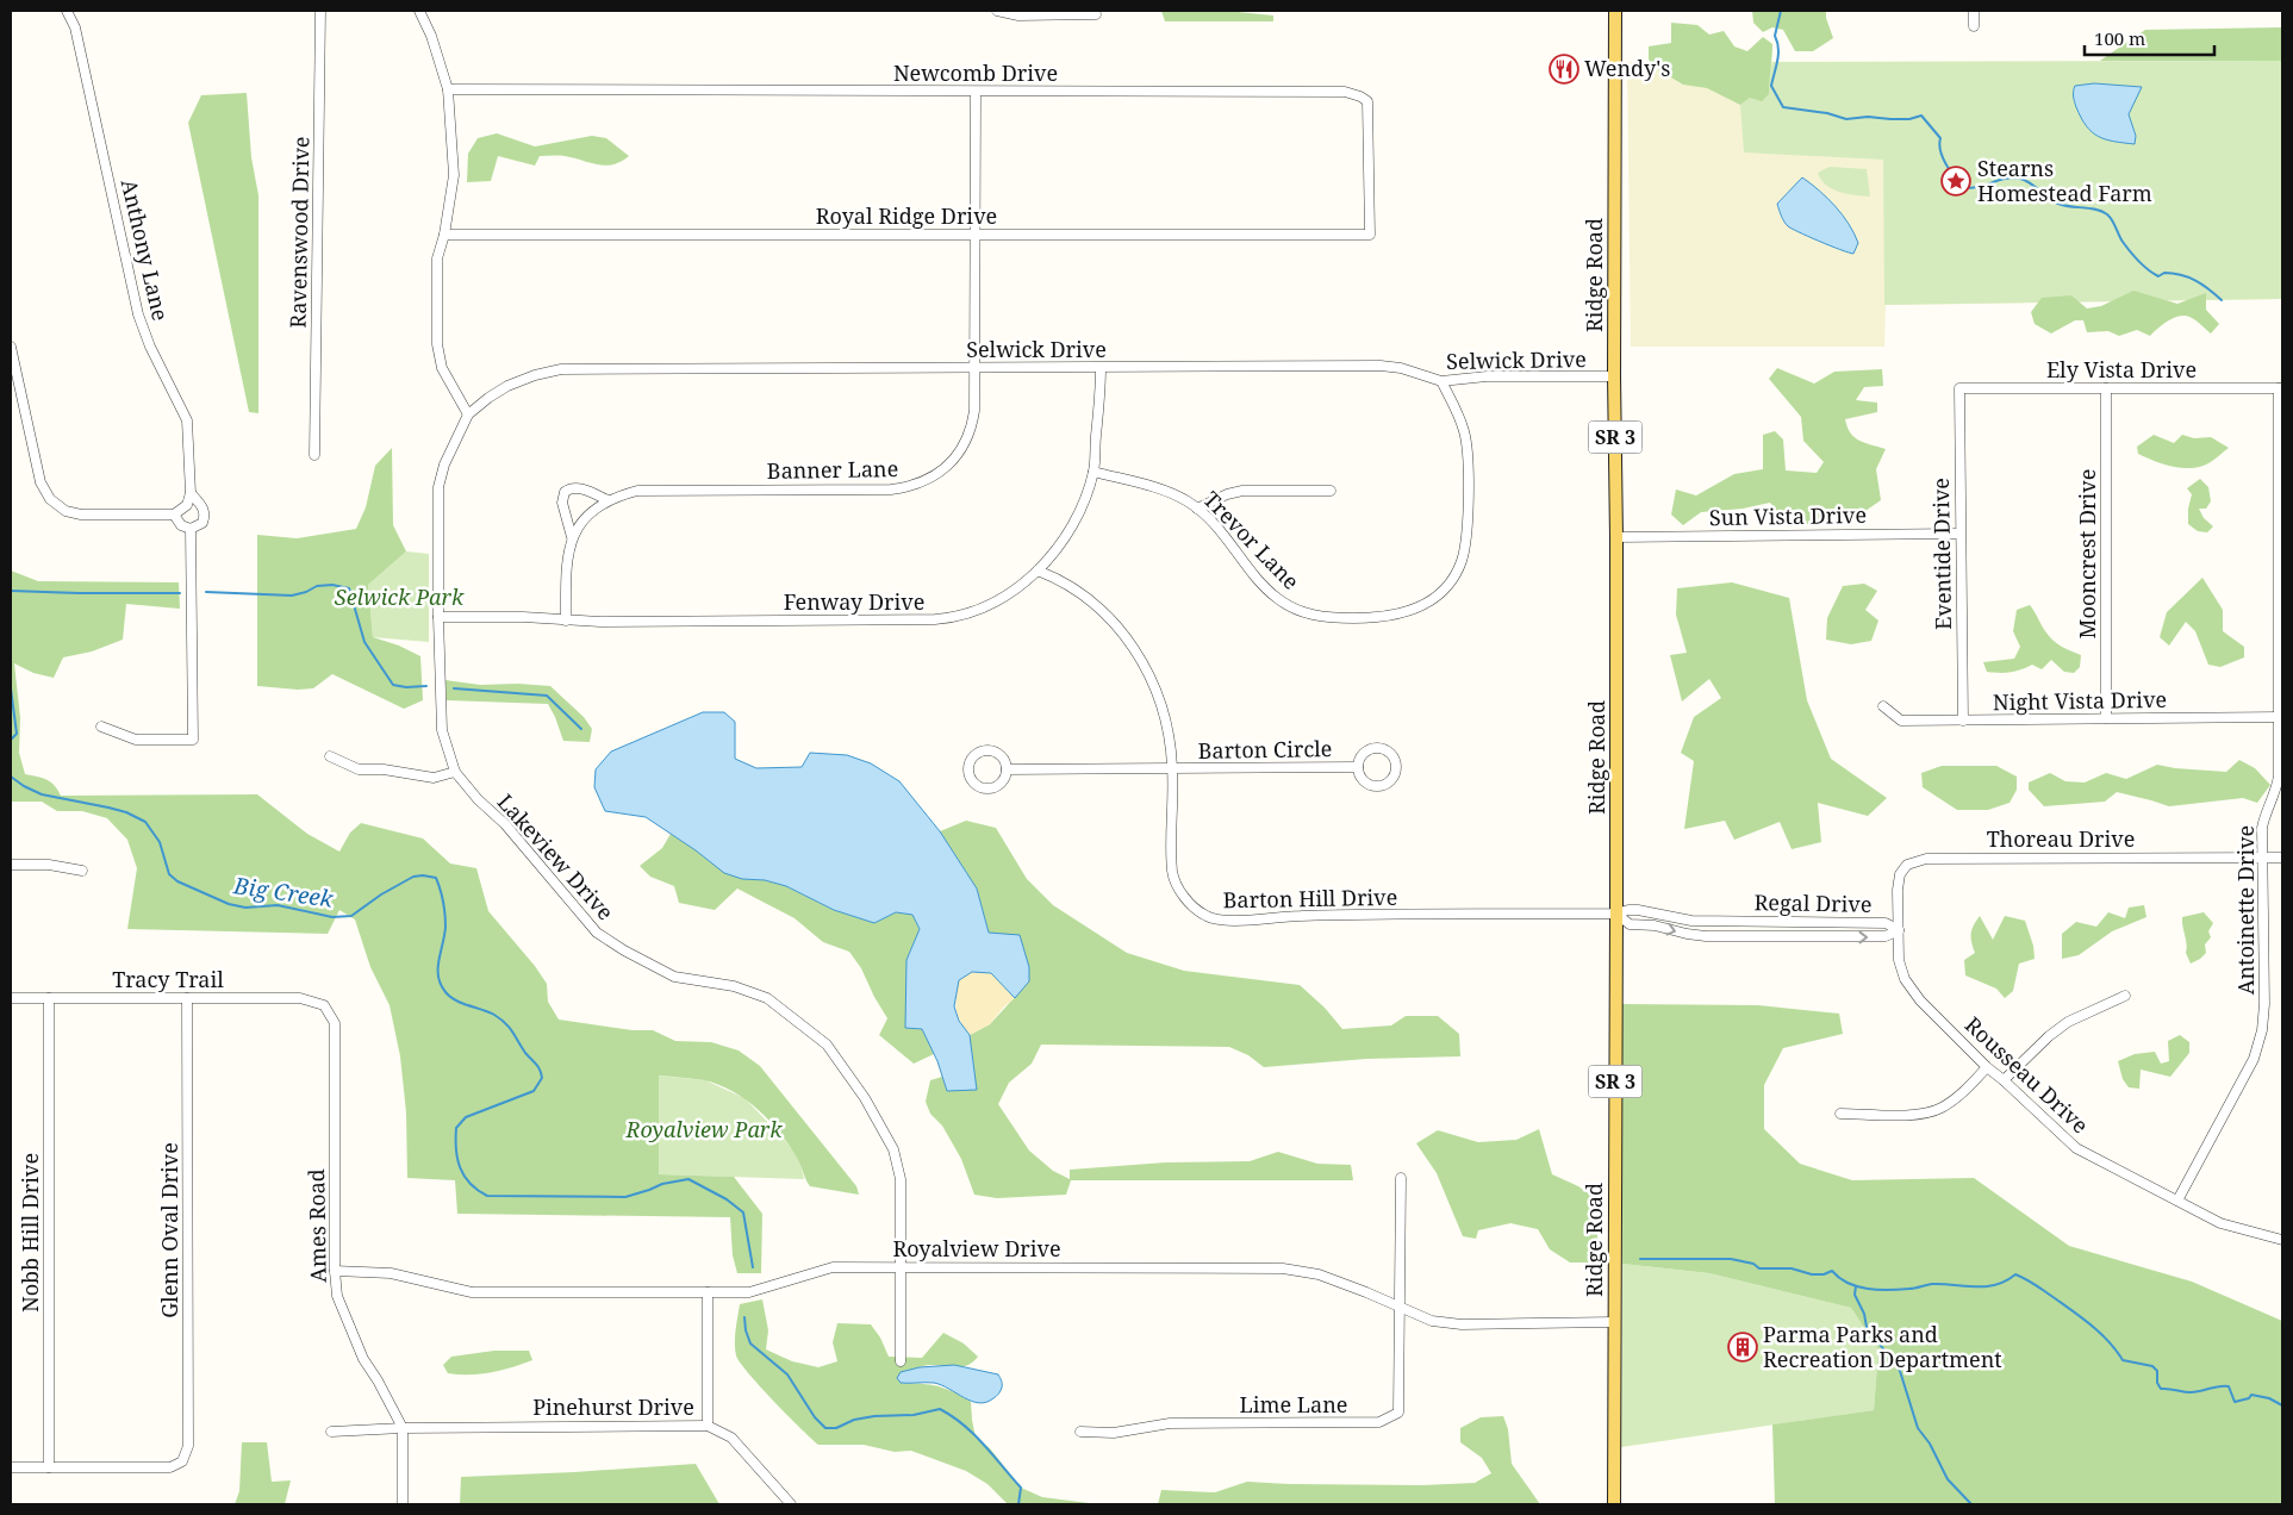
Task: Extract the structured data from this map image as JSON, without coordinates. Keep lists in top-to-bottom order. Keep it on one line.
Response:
{"streets":{"main road":["Ridge Road","SR 3"],"street":["Newcomb Drive","Royal Ridge Drive","Ravenswood Drive","Anthony Lane","Selwick Drive","Ely Vista Drive","Banner Lane","Sun Vista Drive","Trevor Lane","Eventide Drive","Mooncrest Drive","Fenway Drive","Night Vista Drive","Barton Circle","Thoreau Drive","Lakeview Drive","Barton Hill Drive","Regal Drive","Antoinette Drive","Tracy Trail","Rousseau Drive","Ames Road","Glenn Oval Drive","Nobb Hill Drive","Royalview Drive","Lime Lane","Pinehurst Drive"]},"crossings":[["Newcomb Drive","Royal Ridge Drive"],["Newcomb Drive","Banner Lane"],["Royal Ridge Drive","Banner Lane"],["Ridge Road","Selwick Drive"],["Ridge Road","Sun Vista Drive"],["Ridge Road","Barton Hill Drive"],["Ridge Road","Regal Drive"],["Ridge Road","Royalview Drive"],["Selwick Drive","Banner Lane"],["Selwick Drive","Trevor Lane"],["Selwick Drive","Fenway Drive"],["Selwick Drive","Lakeview Drive"],["Ely Vista Drive","Eventide Drive"],["Ely Vista Drive","Mooncrest Drive"],["Ely Vista Drive","Antoinette Drive"],["Sun Vista Drive","Eventide Drive"],["Trevor Lane","Fenway Drive"],["Eventide Drive","Night Vista Drive"],["Mooncrest Drive","Night Vista Drive"],["Fenway Drive","Lakeview Drive"],["Fenway Drive","Barton Hill Drive"],["Night Vista Drive","Antoinette Drive"],["Barton Circle","Barton Hill Drive"],["Thoreau Drive","Regal Drive"],["Thoreau Drive","Antoinette Drive"],["Thoreau Drive","Rousseau Drive"],["Lakeview Drive","Royalview Drive"],["Barton Hill Drive","Regal Drive"],["Regal Drive","Rousseau Drive"],["Antoinette Drive","Rousseau Drive"],["Tracy Trail","Ames Road"],["Tracy Trail","Glenn Oval Drive"],["Tracy Trail","Nobb Hill Drive"],["Ames Road","Royalview Drive"],["Ames Road","Pinehurst Drive"],["Glenn Oval Drive","Nobb Hill Drive"],["Royalview Drive","Lime Lane"]],"water":["Big Creek"],"parks":["Selwick Park","Royalview Park"],"places":{"restaurant":["Wendy's"],"place":["Stearns Homestead Farm"],"building":["Parma Parks and Recreation Department"]},"scale_bar":"100 m"}
